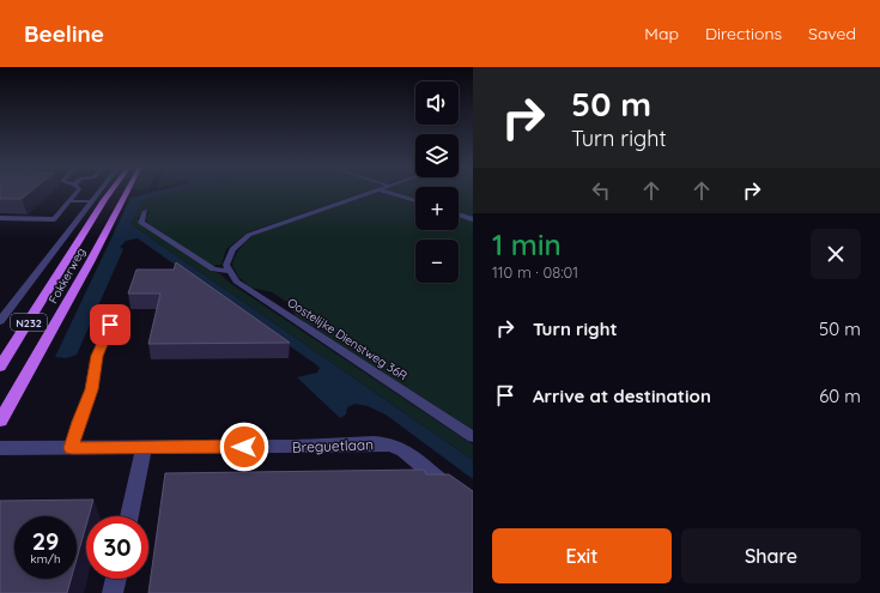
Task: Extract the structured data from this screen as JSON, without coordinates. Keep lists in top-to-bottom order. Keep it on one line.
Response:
{"streets":{"main road":["Fokkerweg","N232"],"street":["Breguetlaan"],"lane":["Oostelijke Dienstweg 36R"]},"page":{"header":"Beeline","nav":["Map","Directions","Saved"],"turn":["50 m","Turn right"],"map_buttons":["+","−"],"heading":["1 min","110 m · 08:01"],"list":[{"name":"Turn right","value":"50 m"},{"name":"Arrive at destination","value":"60 m"}],"speed":"29 km/h","limit":"30","buttons":["Exit","Share"]}}
